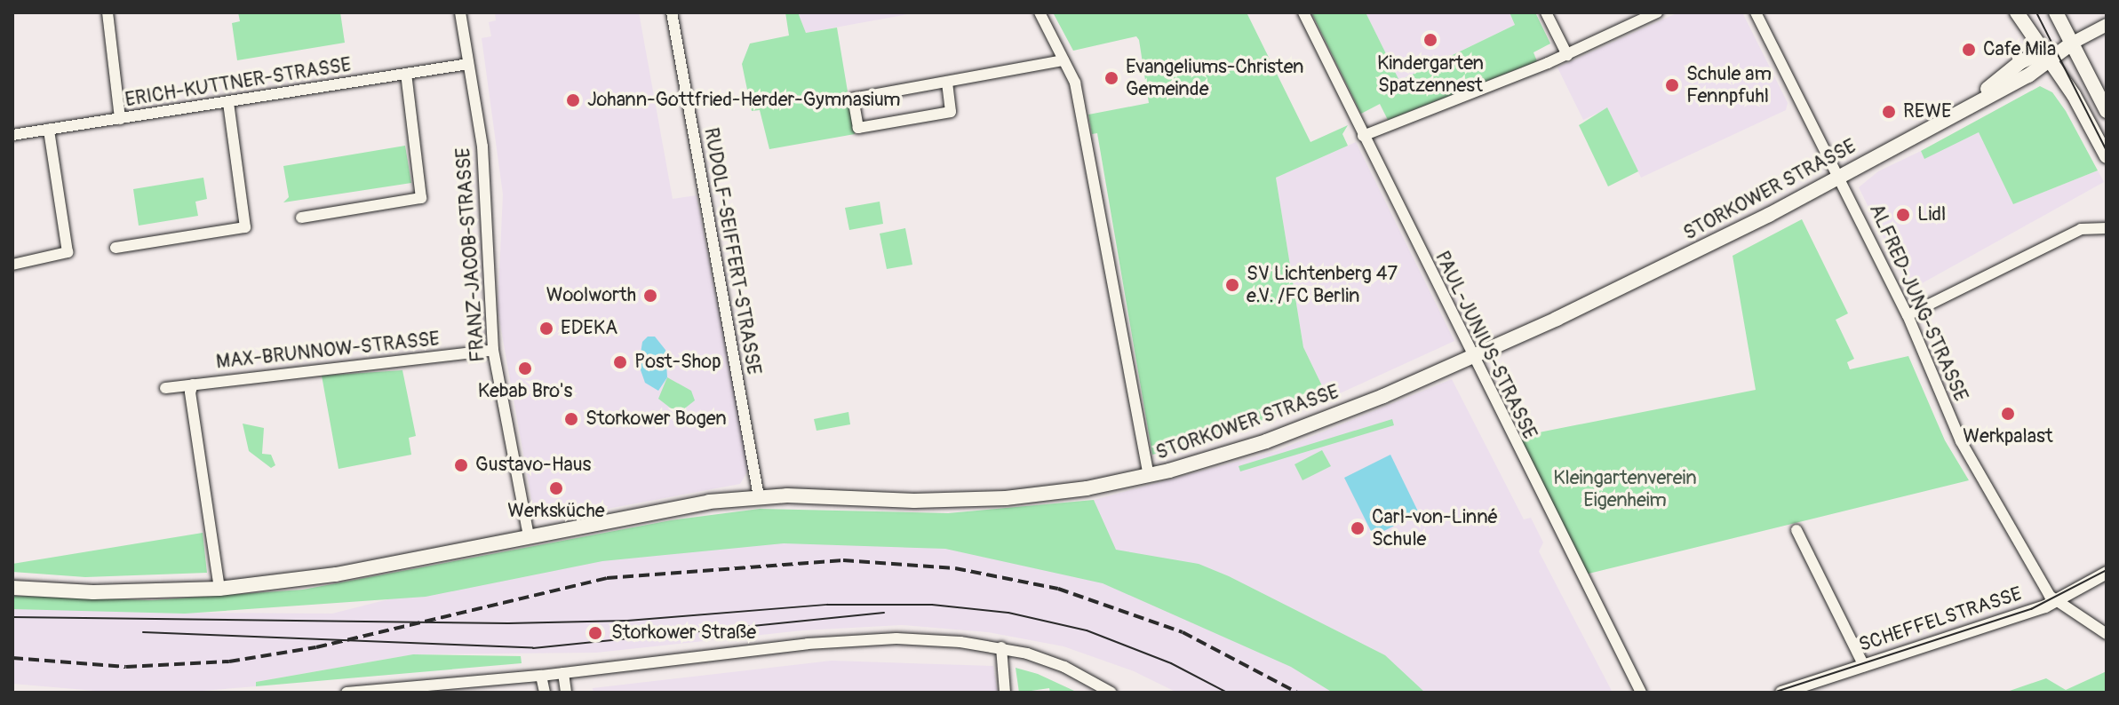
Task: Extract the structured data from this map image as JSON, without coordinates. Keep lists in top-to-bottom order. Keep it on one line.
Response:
{"streets":{"main road":["STORKOWER STRASSE"],"street":["ERICH-KUTTNER-STRASSE","RUDOLF-SEIFFERT-STRASSE","FRANZ-JACOB-STRASSE","ALFRED-JUNG-STRASSE","PAUL-JUNIUS-STRASSE","MAX-BRUNNOW-STRASSE","SCHEFFELSTRASSE"]},"crossings":[["ERICH-KUTTNER-STRASSE","FRANZ-JACOB-STRASSE"],["STORKOWER STRASSE","RUDOLF-SEIFFERT-STRASSE"],["STORKOWER STRASSE","FRANZ-JACOB-STRASSE"],["STORKOWER STRASSE","ALFRED-JUNG-STRASSE"],["STORKOWER STRASSE","PAUL-JUNIUS-STRASSE"],["FRANZ-JACOB-STRASSE","MAX-BRUNNOW-STRASSE"],["ALFRED-JUNG-STRASSE","SCHEFFELSTRASSE"]],"parks":["Kleingartenverein Eigenheim"],"places":["Kindergarten Spatzennest","Cafe Mila","Evangeliums-Christen Gemeinde","Schule am Fennpfuhl","Johann-Gottfried-Herder-Gymnasium","REWE","Lidl","SV Lichtenberg 47 e.V. /FC Berlin","Woolworth","EDEKA","Post-Shop","Kebab Bro's","Werkpalast","Storkower Bogen","Gustavo-Haus","Werksküche","Carl-von-Linné Schule","Storkower Straße"]}
